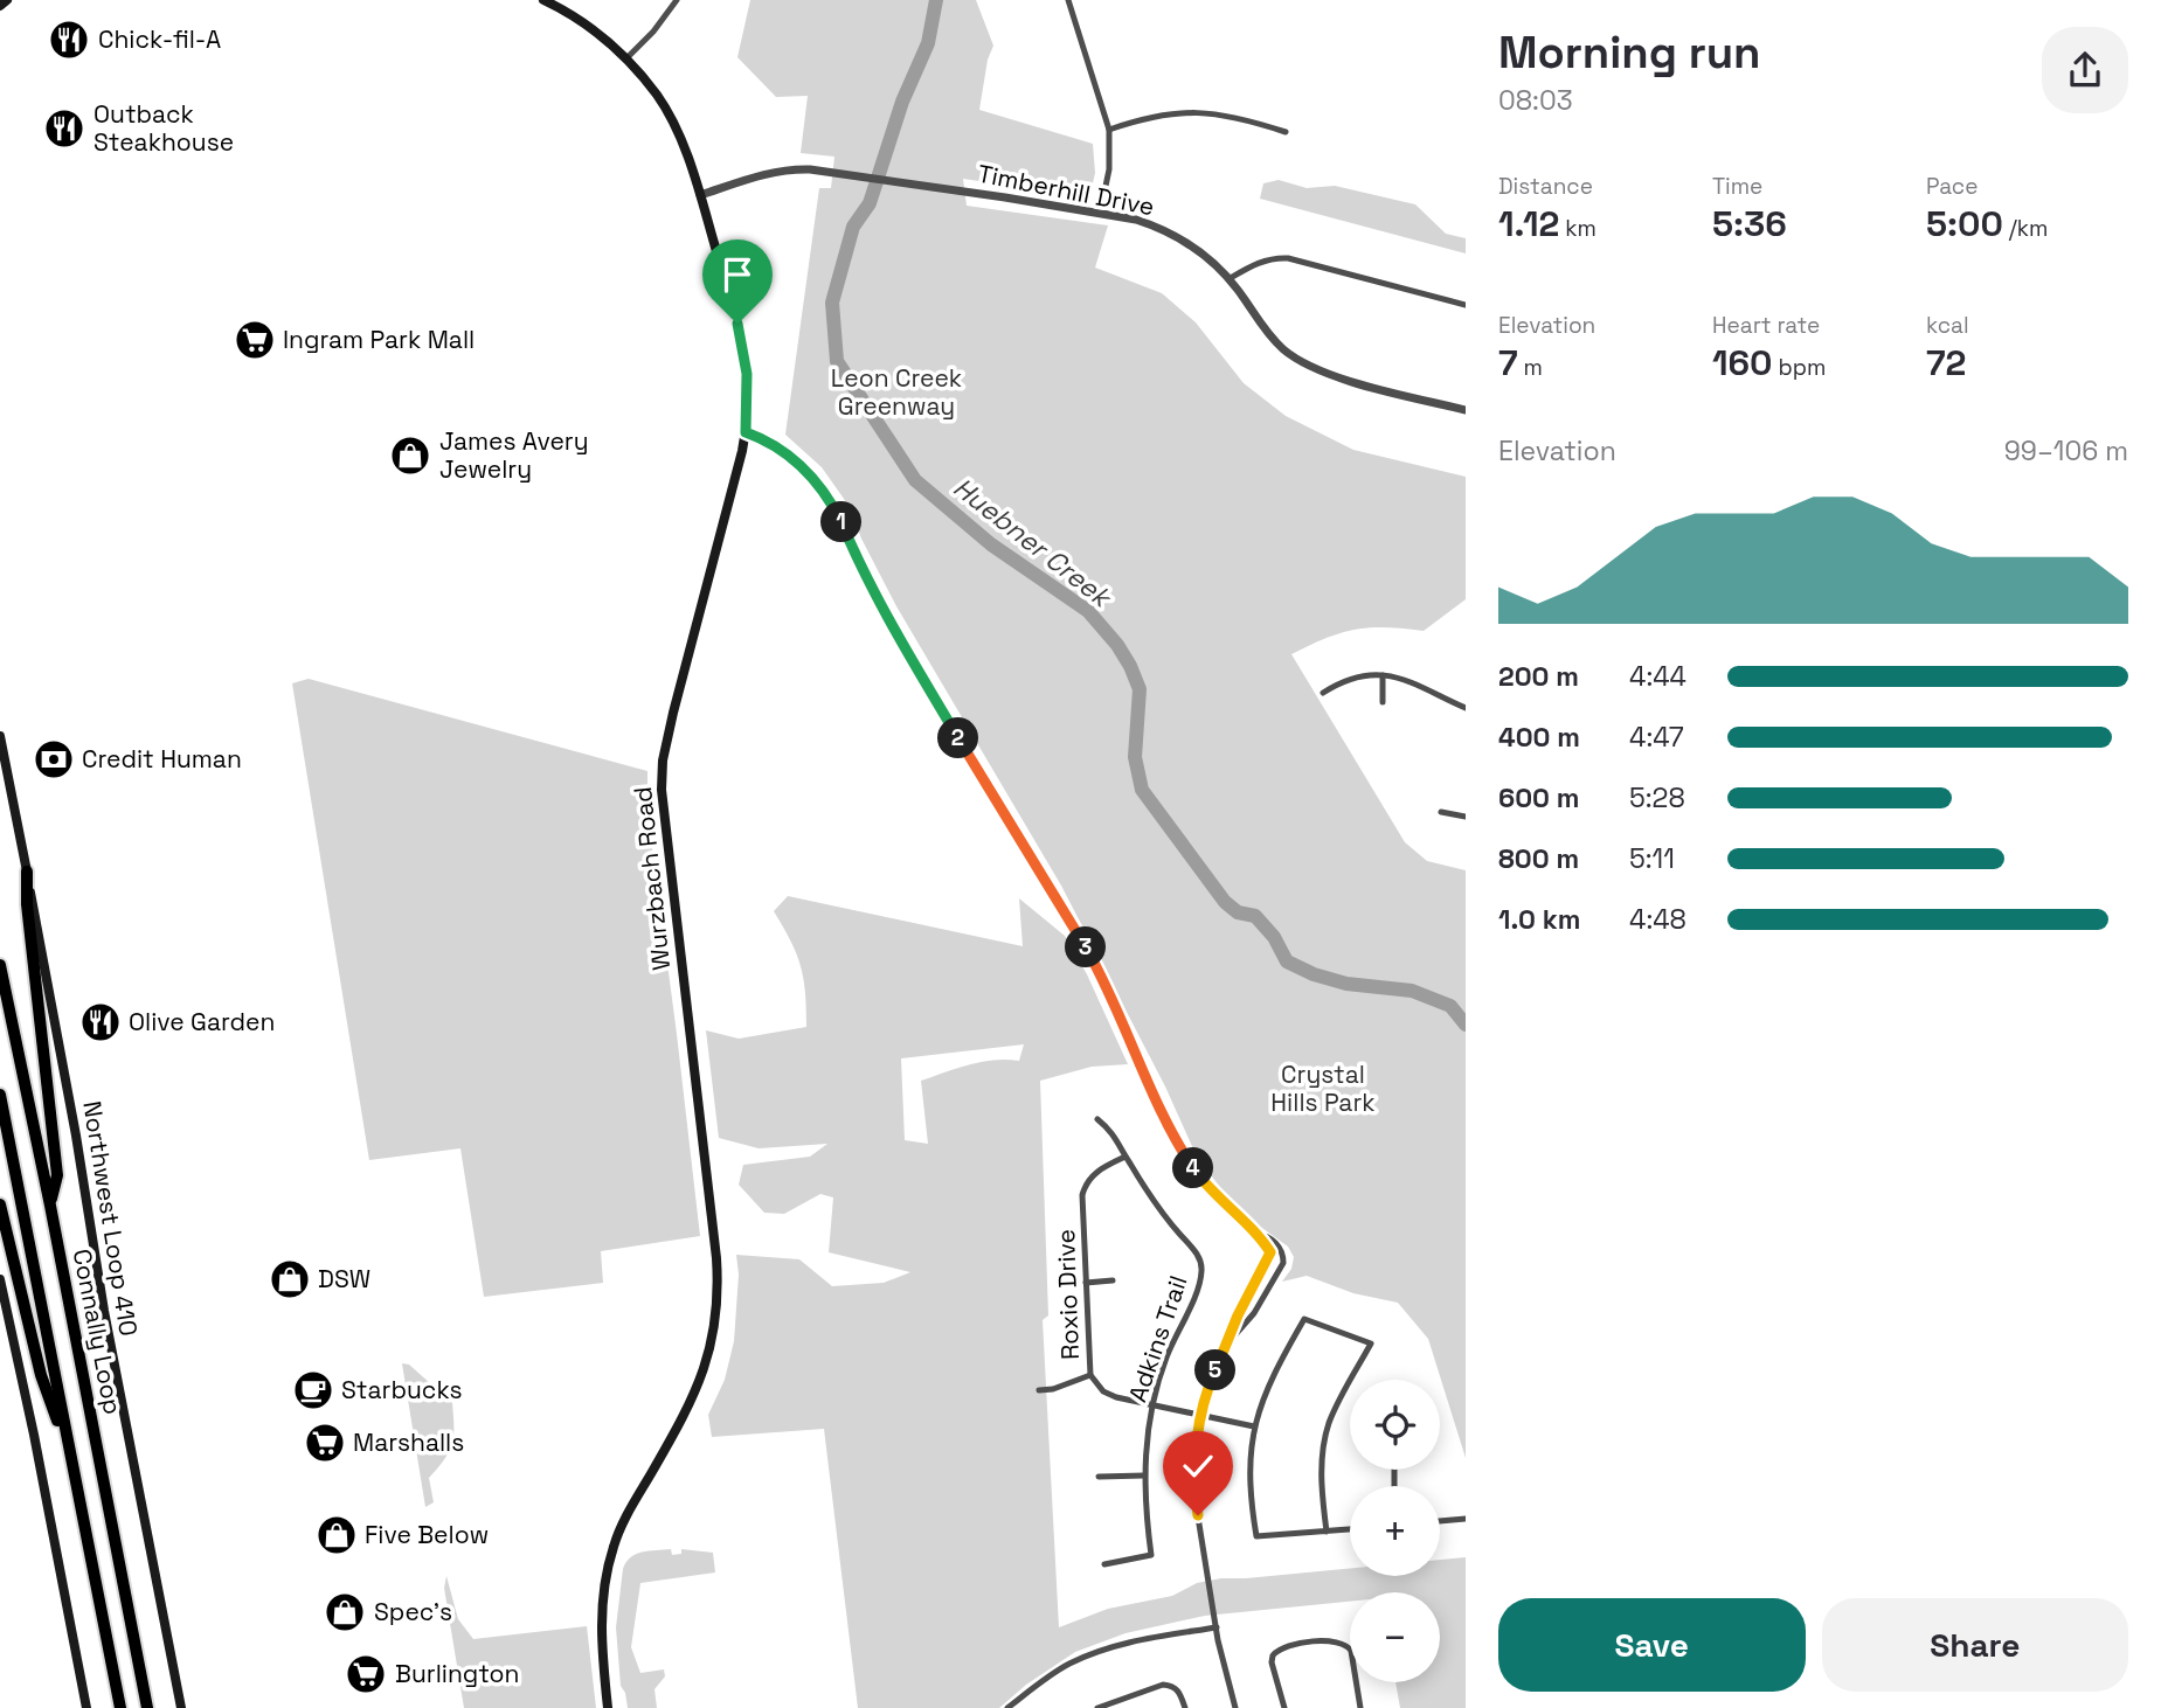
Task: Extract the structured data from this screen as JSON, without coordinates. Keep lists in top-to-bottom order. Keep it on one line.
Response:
{"streets":{"highway":["Connally Loop"],"main road":["Wurzbach Road","Northwest Loop 410"],"street":["Timberhill Drive","Roxio Drive","Adkins Trail"]},"crossings":[["Timberhill Drive","Wurzbach Road"],["Roxio Drive","Adkins Trail"]],"water":["Huebner Creek"],"parks":["Leon Creek Greenway","Crystal Hills Park"],"places":{"restaurant":["Chick-fil-A","Outback Steakhouse","Olive Garden"],"supermarket":["Ingram Park Mall","Marshalls","Burlington"],"shop":["James Avery Jewelry","DSW","Five Below","Spec's"],"bank":["Credit Human"],"cafe":["Starbucks"]},"page":{"heading":["Morning run","08:03"],"stats":[["Distance","1.12 km"],["Time","5:36"],["Pace","5:00 /km"],["Elevation","7 m"],["Heart rate","160 bpm"],["kcal","72"]],"chart":["Elevation","99–106 m"],"pins":["1","2","3","4","5"],"list":[{"name":"200 m","note":"4:44"},{"name":"400 m","note":"4:47"},{"name":"600 m","note":"5:28"},{"name":"800 m","note":"5:11"},{"name":"1.0 km","note":"4:48"}],"map_buttons":["+","−"],"buttons":["Save","Share"]}}
